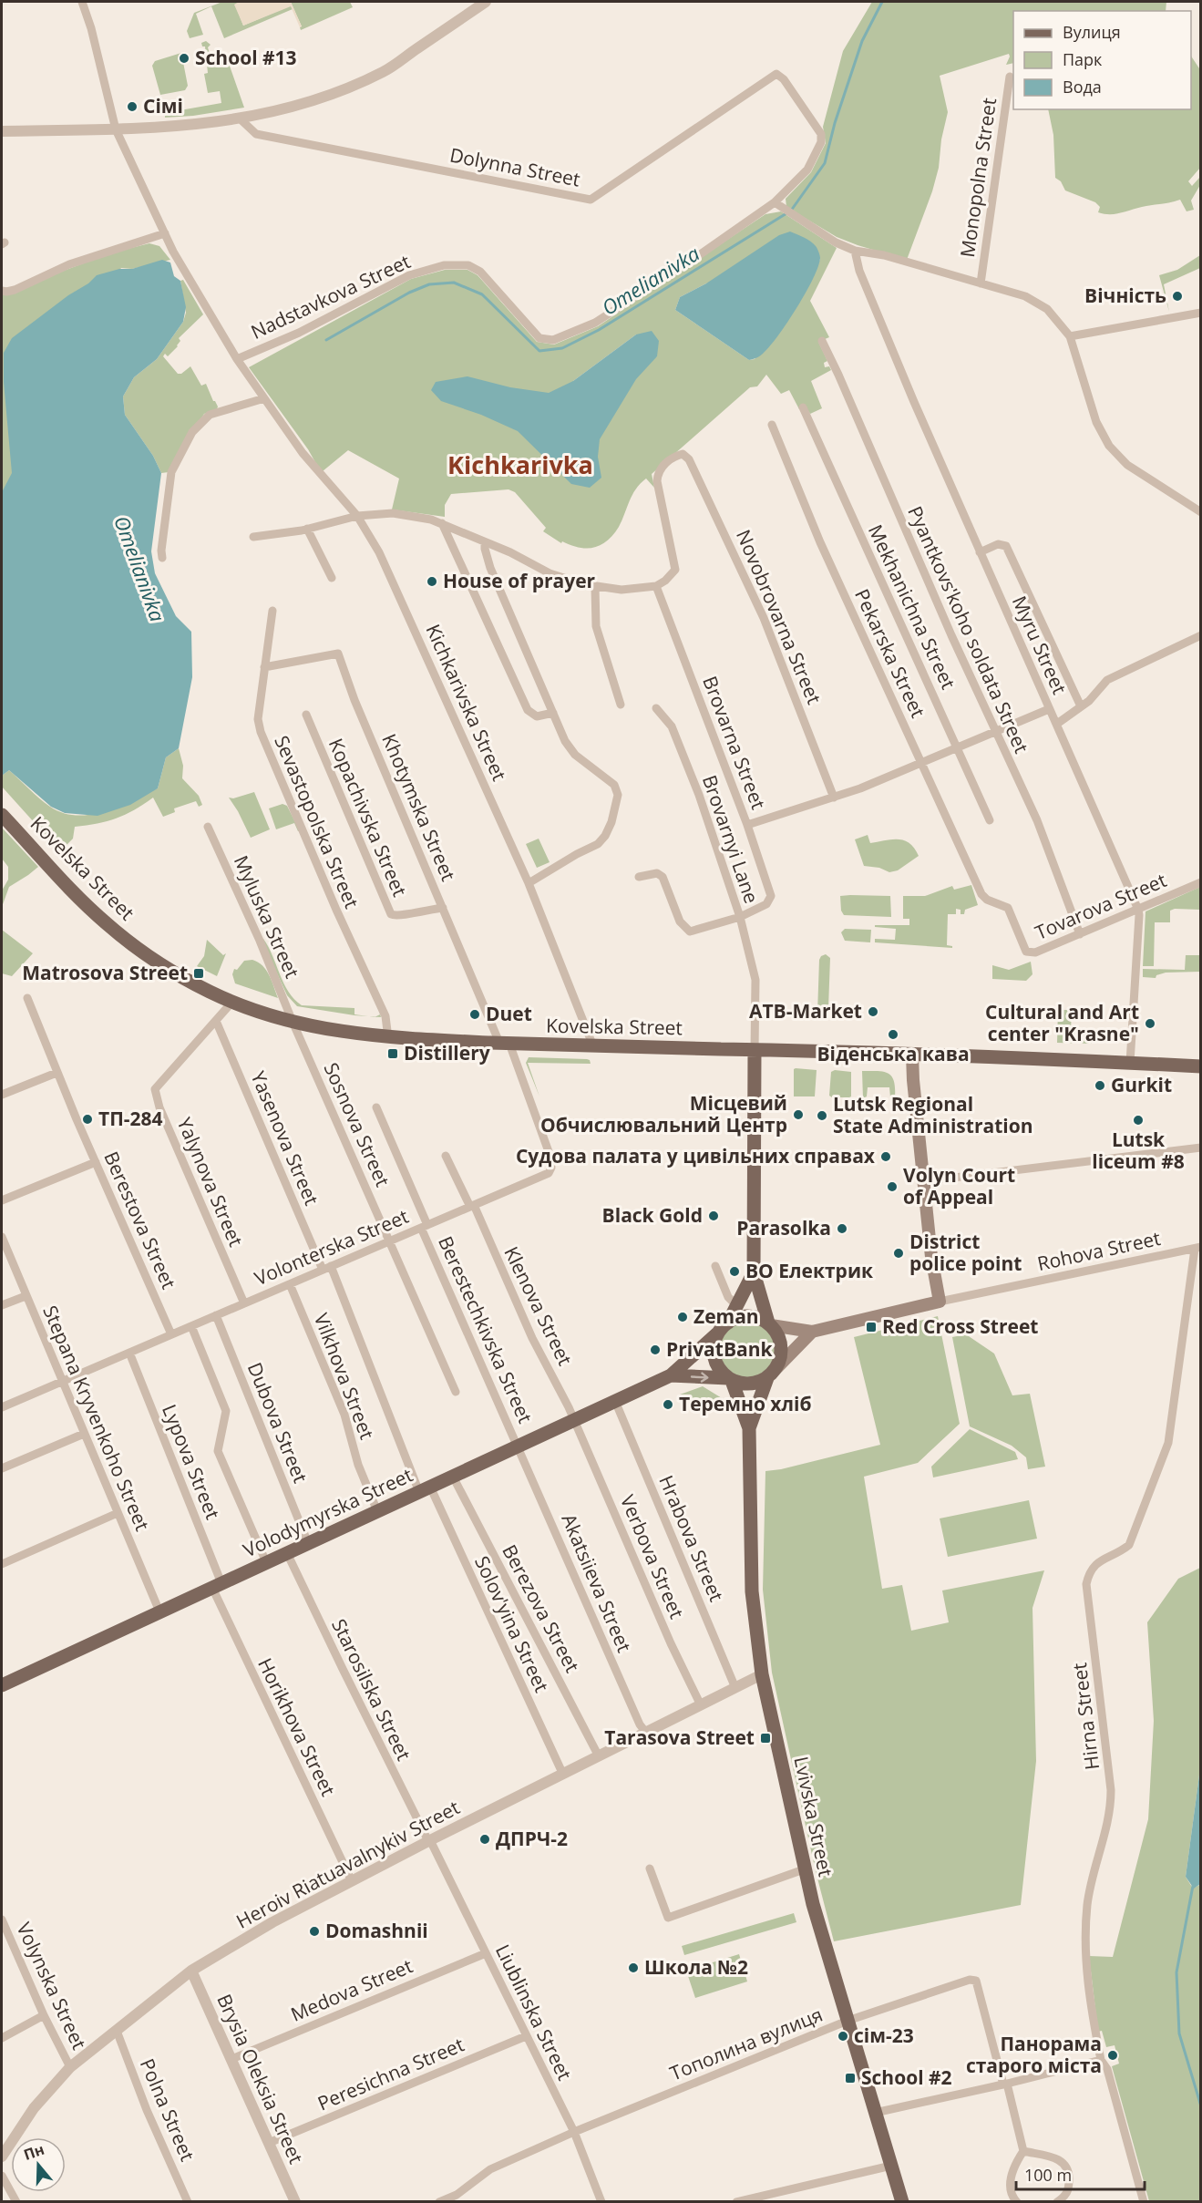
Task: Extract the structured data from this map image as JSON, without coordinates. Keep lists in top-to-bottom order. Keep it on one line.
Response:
{"streets":{"main road":["Kovelska Street","Volodymyrska Street","Lvivska Street"],"street":["Dolynna Street","Monopolna Street","Nadstavkova Street","Mekhanichna Street","Novobrovarna Street","Pyantkovsʹkoho soldata Street","Myru Street","Pekarska Street","Kichkarivska Street","Brovarna Street","Khotymska Street","Kopachivska Street","Sevastopolska Street","Brovarnyi Lane","Tovarova Street","Myluska Street","Sosnova Street","Yasenova Street","Yalynova Street","Berestova Street","Volonterska Street","Rohova Street","Klenova Street","Berestechkivska Street","Vilkhova Street","Stepana Kryvenkoho Street","Dubova Street","Lypova Street","Hrabova Street","Verbova Street","Akatsiieva Street","Berezova Street","Solov'yina Street","Starosilska Street","Hirna Street","Horikhova Street","Heroiv Riatuavalnykiv Street","Volynska Street","Medova Street","Liublinska Street","Тополина вулиця","Peresichna Street","Brysia Oleksia Street","Polna Street"]},"crossings":[["Dolynna Street","Nadstavkova Street"],["Monopolna Street","Nadstavkova Street"],["Monopolna Street","Myru Street"],["Nadstavkova Street","Kichkarivska Street"],["Novobrovarna Street","Brovarna Street"],["Pyantkovsʹkoho soldata Street","Tovarova Street"],["Myru Street","Kovelska Street"],["Myru Street","Tovarova Street"],["Pekarska Street","Tovarova Street"],["Kichkarivska Street","Kovelska Street"],["Brovarna Street","Brovarnyi Lane"],["Khotymska Street","Kopachivska Street"],["Khotymska Street","Sevastopolska Street"],["Khotymska Street","Kovelska Street"],["Khotymska Street","Volonterska Street"],["Sevastopolska Street","Kovelska Street"],["Kovelska Street","Myluska Street"],["Kovelska Street","Sosnova Street"],["Kovelska Street","Yalynova Street"],["Kovelska Street","Volonterska Street"],["Myluska Street","Sosnova Street"],["Sosnova Street","Volonterska Street"],["Yasenova Street","Yalynova Street"],["Yasenova Street","Volonterska Street"],["Yasenova Street","Volodymyrska Street"],["Yasenova Street","Solov'yina Street"],["Yalynova Street","Volonterska Street"],["Berestova Street","Volonterska Street"],["Volonterska Street","Klenova Street"],["Volonterska Street","Berestechkivska Street"],["Volonterska Street","Vilkhova Street"],["Volonterska Street","Stepana Kryvenkoho Street"],["Volonterska Street","Dubova Street"],["Volonterska Street","Lypova Street"],["Rohova Street","Hirna Street"],["Klenova Street","Volodymyrska Street"],["Klenova Street","Verbova Street"],["Berestechkivska Street","Volodymyrska Street"],["Berestechkivska Street","Akatsiieva Street"],["Vilkhova Street","Volodymyrska Street"],["Stepana Kryvenkoho Street","Volodymyrska Street"],["Dubova Street","Volodymyrska Street"],["Lypova Street","Volodymyrska Street"],["Lypova Street","Horikhova Street"],["Volodymyrska Street","Hrabova Street"],["Volodymyrska Street","Verbova Street"],["Volodymyrska Street","Akatsiieva Street"],["Volodymyrska Street","Berezova Street"],["Volodymyrska Street","Solov'yina Street"],["Volodymyrska Street","Starosilska Street"],["Volodymyrska Street","Horikhova Street"],["Volodymyrska Street","Lvivska Street"],["Hrabova Street","Heroiv Riatuavalnykiv Street"],["Verbova Street","Heroiv Riatuavalnykiv Street"],["Akatsiieva Street","Heroiv Riatuavalnykiv Street"],["Berezova Street","Heroiv Riatuavalnykiv Street"],["Solov'yina Street","Heroiv Riatuavalnykiv Street"],["Starosilska Street","Heroiv Riatuavalnykiv Street"],["Starosilska Street","Liublinska Street"],["Horikhova Street","Heroiv Riatuavalnykiv Street"],["Lvivska Street","Heroiv Riatuavalnykiv Street"],["Lvivska Street","Тополина вулиця"],["Heroiv Riatuavalnykiv Street","Volynska Street"],["Heroiv Riatuavalnykiv Street","Liublinska Street"],["Heroiv Riatuavalnykiv Street","Brysia Oleksia Street"],["Heroiv Riatuavalnykiv Street","Polna Street"],["Medova Street","Liublinska Street"],["Medova Street","Brysia Oleksia Street"],["Liublinska Street","Тополина вулиця"],["Liublinska Street","Peresichna Street"],["Peresichna Street","Brysia Oleksia Street"]],"districts":["Kichkarivka"],"water":["Omelianivka"],"places":{"other":["School #13","Сімі","Вічність","House of prayer","ATB-Market","Duet","Cultural and Art center \"Krasne\"","Віденська кава","Gurkit","Місцевий Обчислювальний Центр","Lutsk Regional State Administration","ТП-284","Lutsk liceum #8","Судова палата у цивільних справах","Volyn Court of Appeal","Black Gold","Parasolka","District police point","ВО Електрик","Zeman","PrivatBank","Теремно хліб","ДПРЧ-2","Domashnii","Школа №2","сім-23","Панорама старого міста"],"transit":["Matrosova Street","Distillery","Red Cross Street","Tarasova Street","School #2"]},"legend":["Вулиця","Парк","Вода"],"scale_bar":"100 m","north":"top"}
